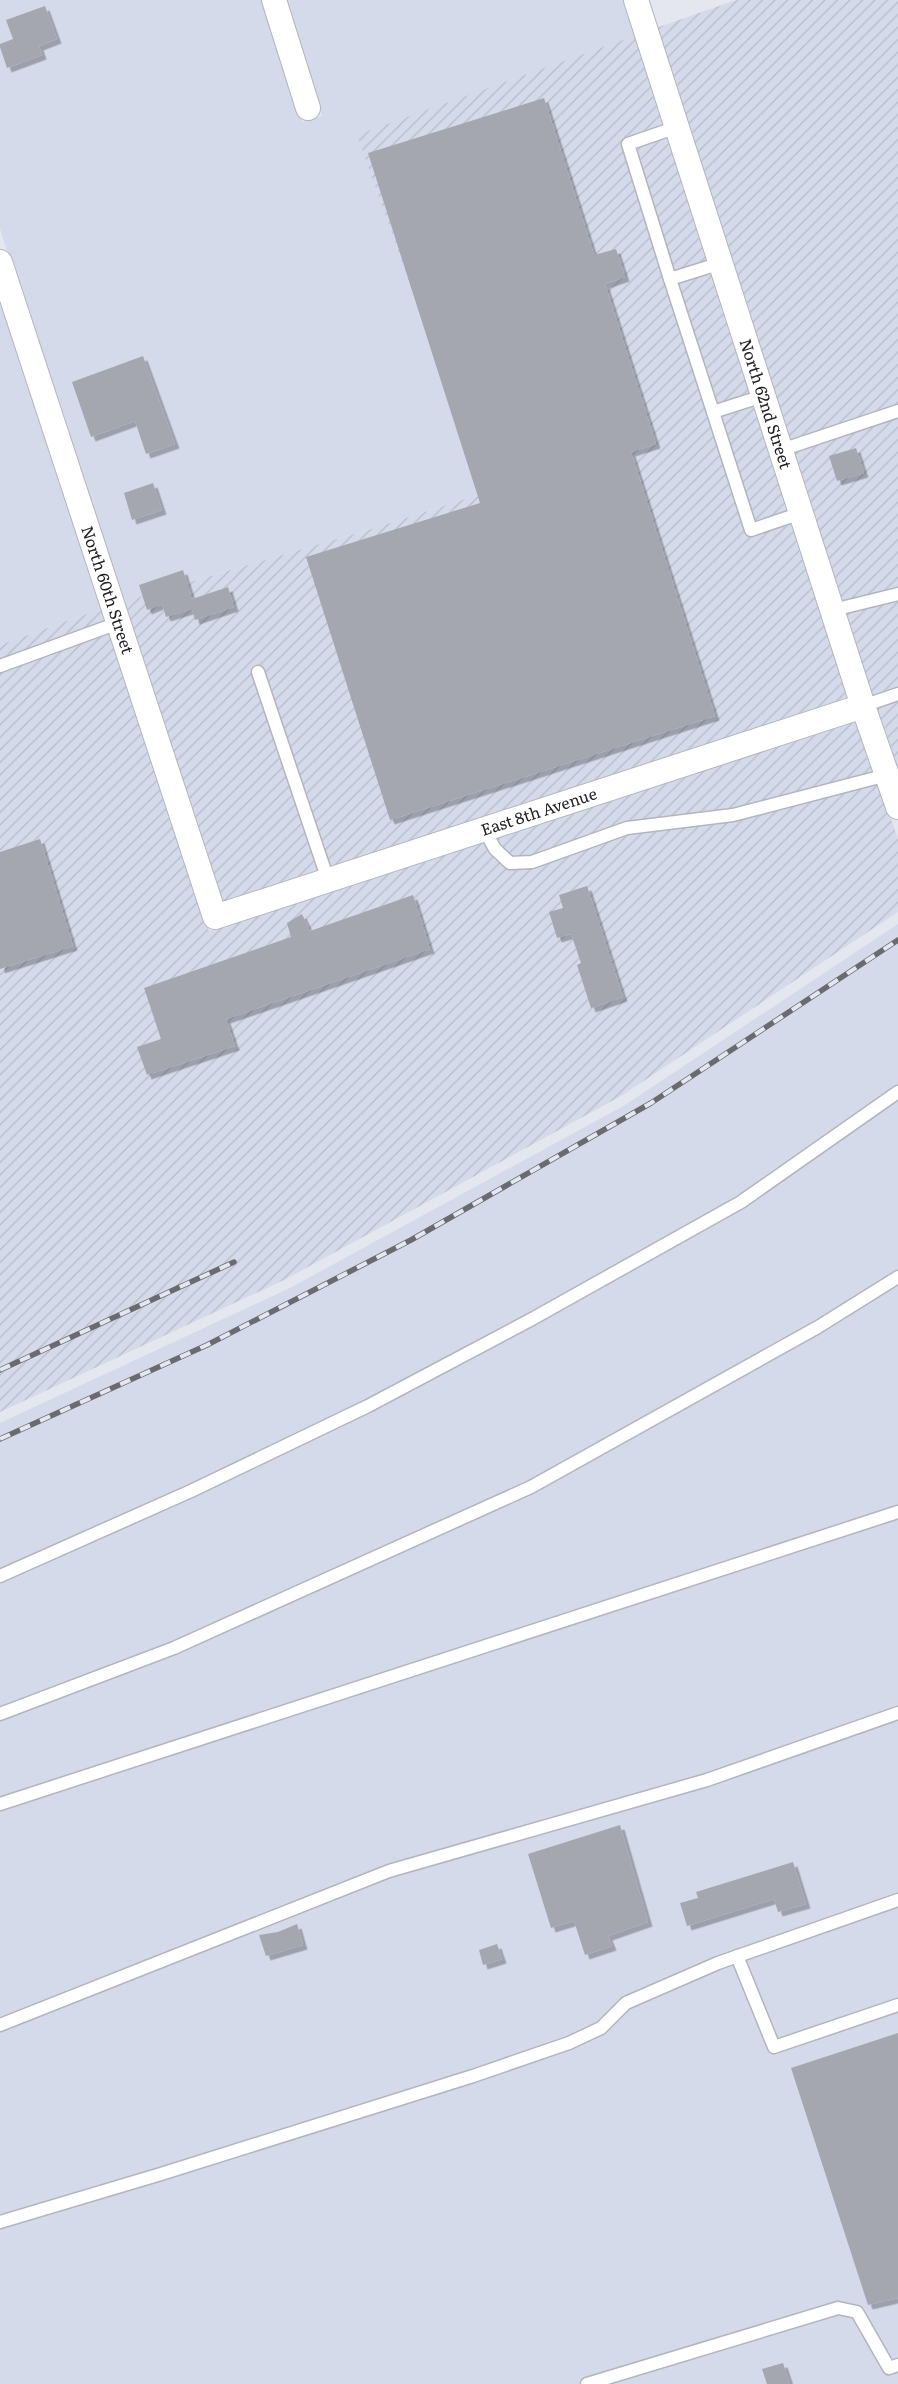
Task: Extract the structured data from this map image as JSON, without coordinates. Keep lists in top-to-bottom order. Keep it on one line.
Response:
{"streets":{"street":["North 62nd Street","North 60th Street","East 8th Avenue"]},"crossings":[["North 62nd Street","East 8th Avenue"],["North 60th Street","East 8th Avenue"]]}
